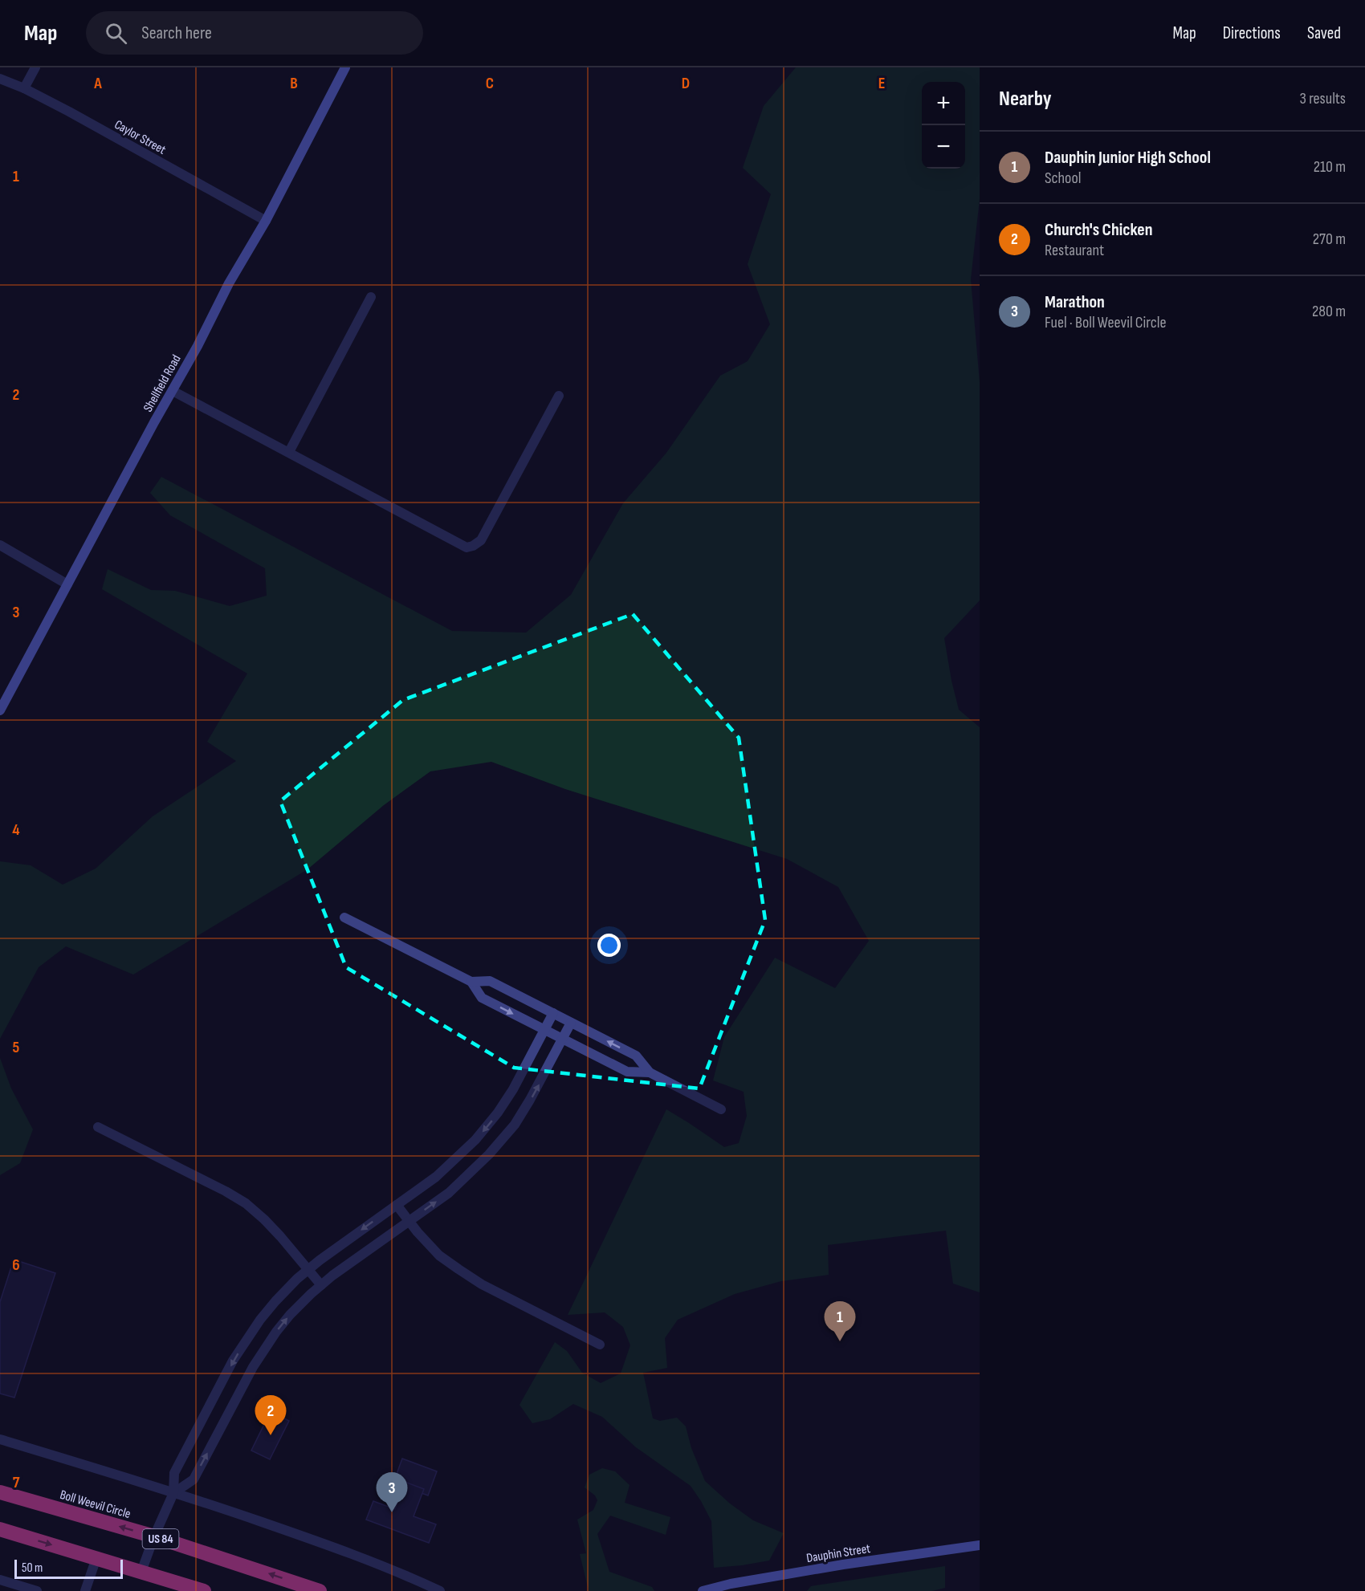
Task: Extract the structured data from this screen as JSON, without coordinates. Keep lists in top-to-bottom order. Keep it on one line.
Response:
{"streets":{"highway":["Boll Weevil Circle","US 84"],"street":["Caylor Street","Shellfield Road","Dauphin Street"]},"crossings":[["Caylor Street","Shellfield Road"]],"scale_bar":"50 m","page":{"header":"Map","search":"Search here","nav":["Map","Directions","Saved"],"heading":["Nearby","3 results"],"map_buttons":["+","−"],"list":[{"mark":"1","name":"Dauphin Junior High School","note":"School","value":"210 m"},{"mark":"2","name":"Church's Chicken","note":"Restaurant","value":"270 m"},{"mark":"3","name":"Marathon","note":"Fuel · Boll Weevil Circle","value":"280 m"}],"pins":["1","2","3"],"scale":"50 m"},"grid":{"columns":["A","B","C","D","E"],"rows":["1","2","3","4","5","6","7"]}}
